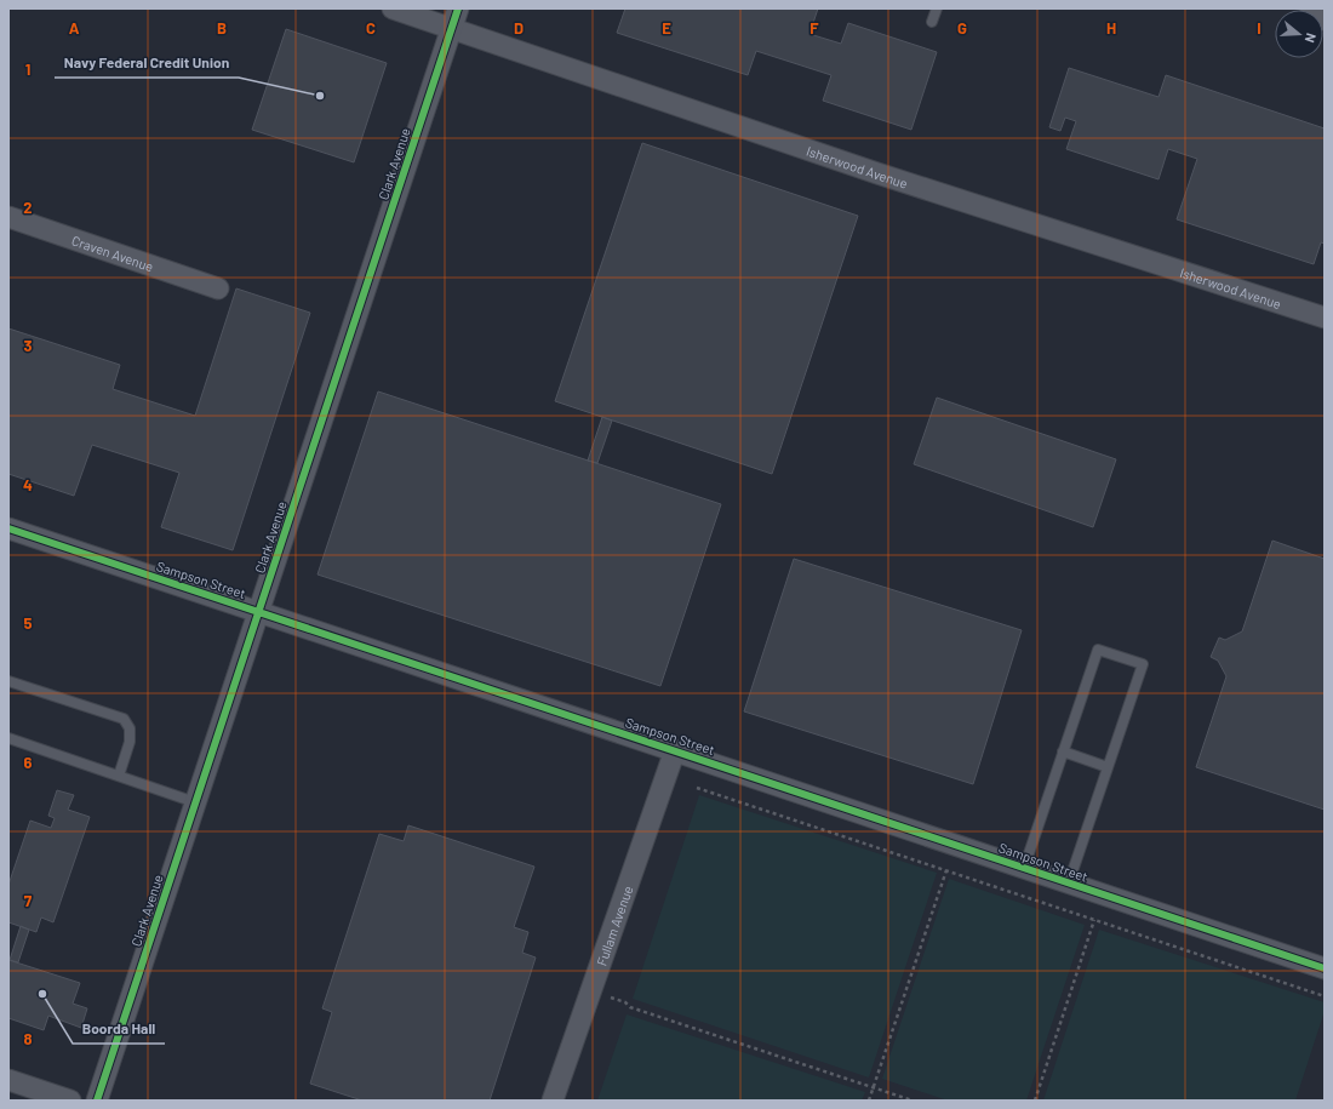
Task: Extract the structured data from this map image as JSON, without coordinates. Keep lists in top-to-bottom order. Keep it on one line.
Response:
{"streets":{"street":["Clark Avenue","Isherwood Avenue","Craven Avenue","Sampson Street","Fullam Avenue"]},"crossings":[["Clark Avenue","Isherwood Avenue"],["Clark Avenue","Sampson Street"],["Sampson Street","Fullam Avenue"]],"places":["Navy Federal Credit Union","Boorda Hall"],"north":"right","grid":{"columns":["A","B","C","D","E","F","G","H","I"],"rows":["1","2","3","4","5","6","7","8"]}}
